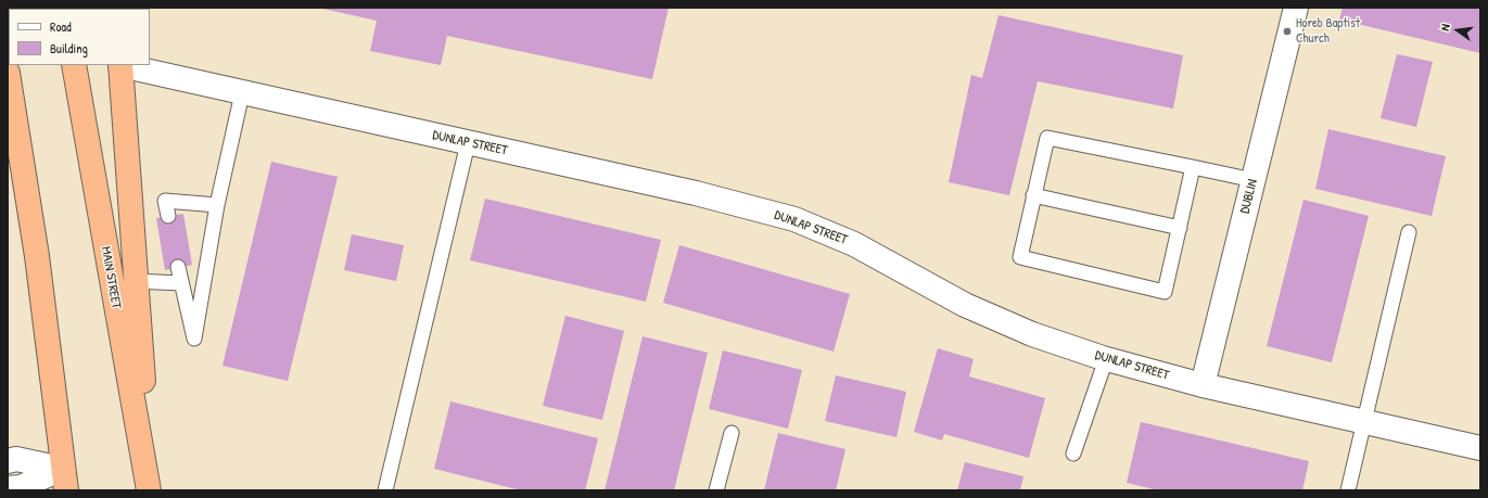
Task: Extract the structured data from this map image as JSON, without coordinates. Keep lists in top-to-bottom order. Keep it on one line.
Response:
{"streets":{"highway":["MAIN STREET"],"street":["DUNLAP STREET","DUBLIN"]},"crossings":[["DUNLAP STREET","DUBLIN"]],"places":["Horeb Baptist Church"],"legend":["Road","Building"],"north":"left"}
